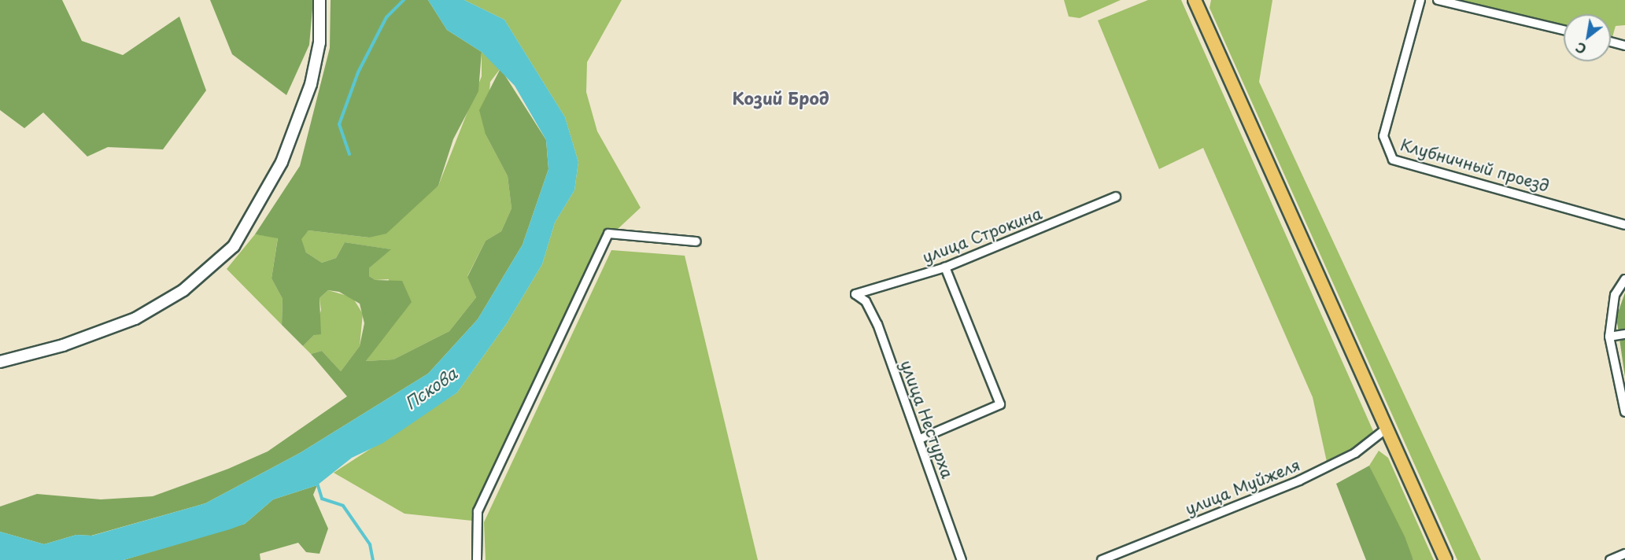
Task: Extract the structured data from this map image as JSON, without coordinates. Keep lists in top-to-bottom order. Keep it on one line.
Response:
{"streets":{"street":["Клубничный проезд","улица Строкина","улица Нестурха","улица Муйжеля"]},"crossings":[["улица Строкина","улица Нестурха"]],"districts":["Козий Брод"],"water":["Пскова"],"north":"bottom left"}
